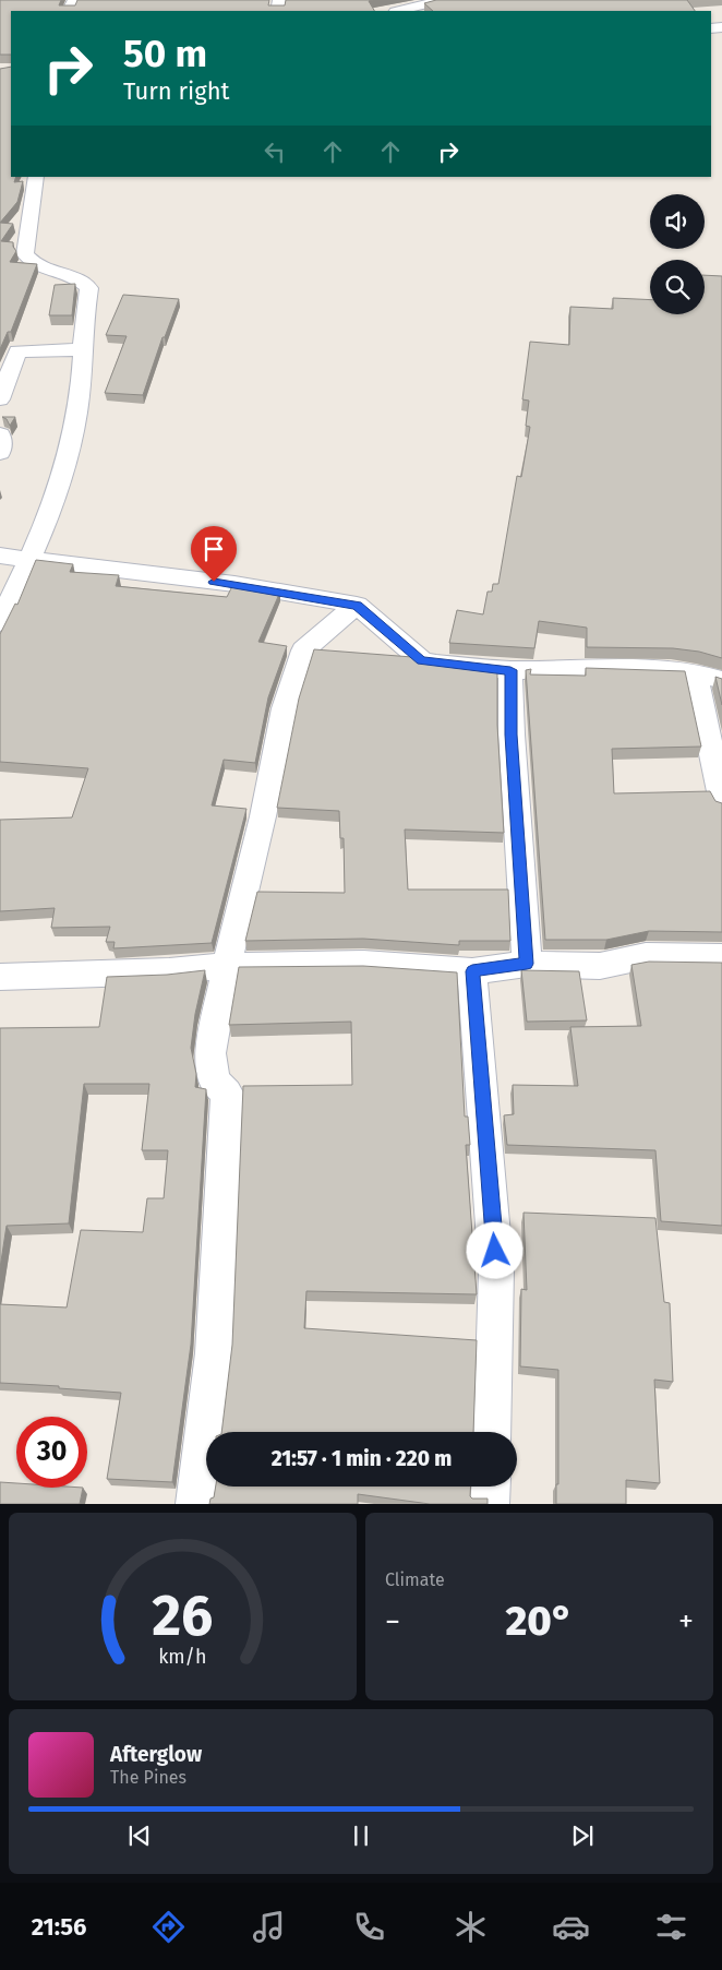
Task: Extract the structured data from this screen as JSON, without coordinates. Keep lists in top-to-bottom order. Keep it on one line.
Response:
{"page":{"turn":["50 m","Turn right"],"limit":"30","trip":"21:57 · 1 min · 220 m","tile":"Climate","heat":["−","20°","+"],"song":["Afterglow","The Pines"],"tabs":"21:56","gauge":["26","km/h"]}}
